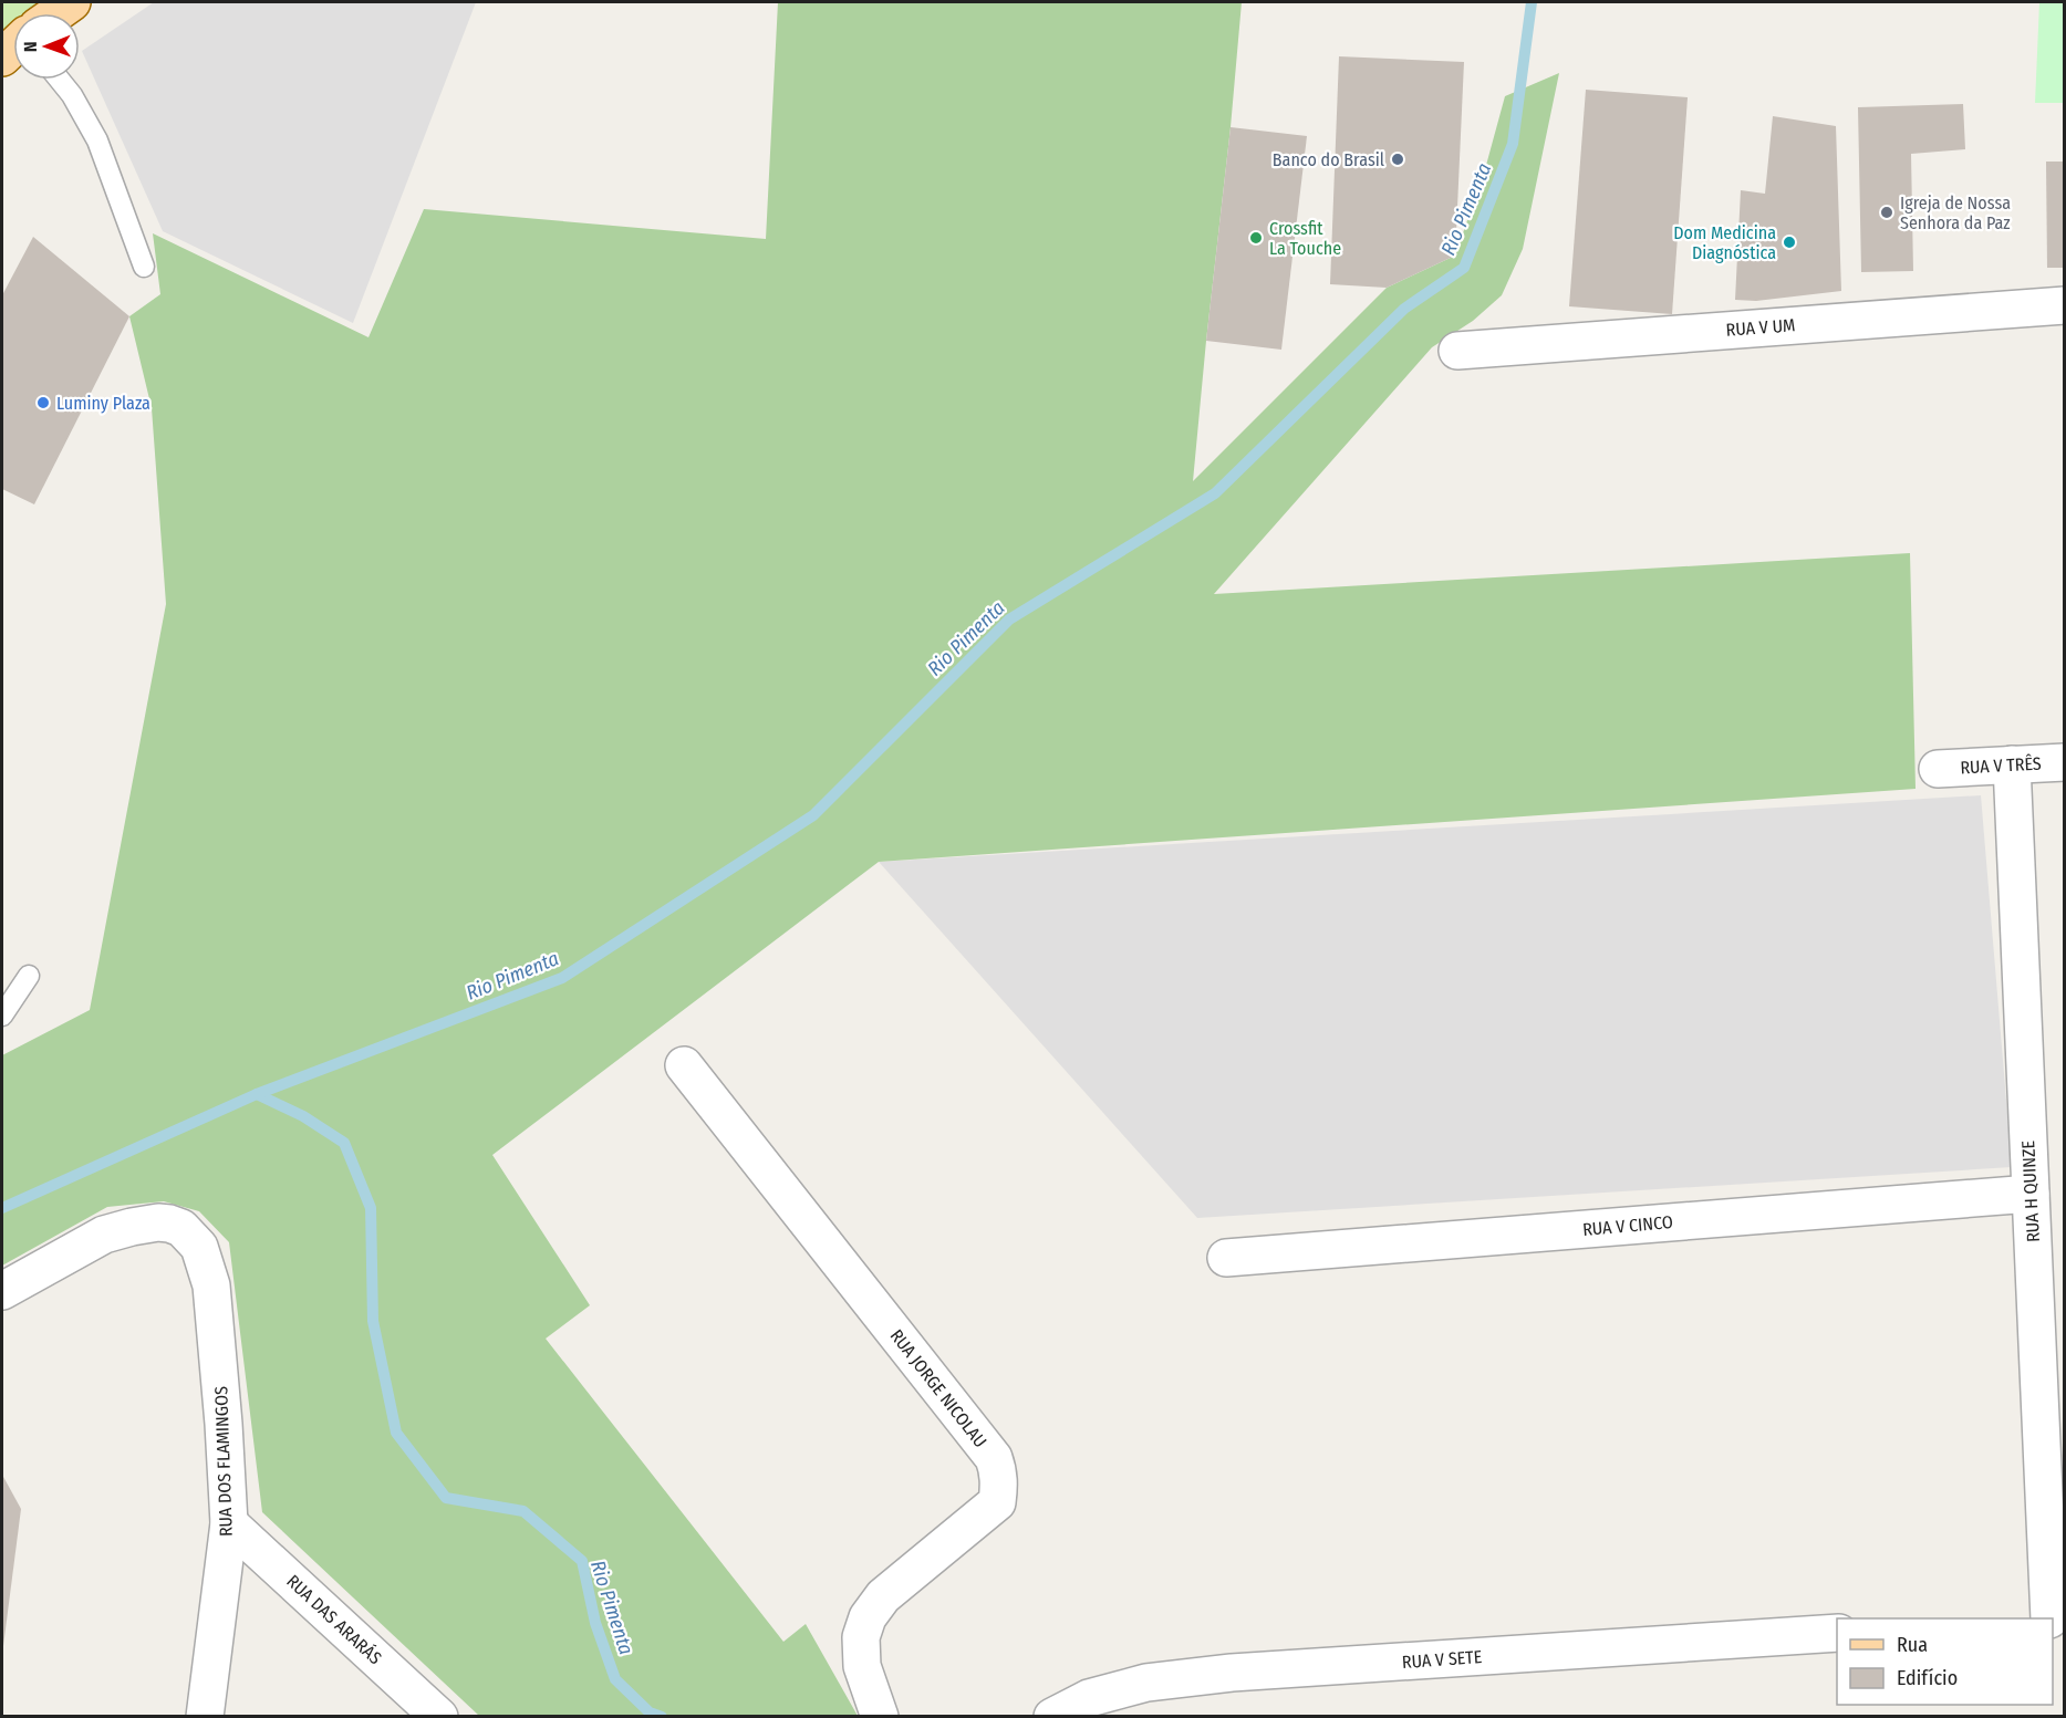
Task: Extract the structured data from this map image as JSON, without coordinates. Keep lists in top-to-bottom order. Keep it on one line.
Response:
{"streets":{"street":["RUA V UM","RUA V TRÊS","RUA H QUINZE","RUA V CINCO","RUA JORGE NICOLAU","RUA DOS FLAMINGOS","RUA DAS ARARÁS","RUA V SETE"]},"crossings":[["RUA V TRÊS","RUA H QUINZE"],["RUA H QUINZE","RUA V CINCO"],["RUA DOS FLAMINGOS","RUA DAS ARARÁS"]],"water":["Rio Pimenta"],"places":["Banco do Brasil","Igreja de Nossa Senhora da Paz","Crossfit La Touche","Dom Medicina Diagnóstica","Luminy Plaza"],"legend":["Rua","Edifício"],"north":"left"}
